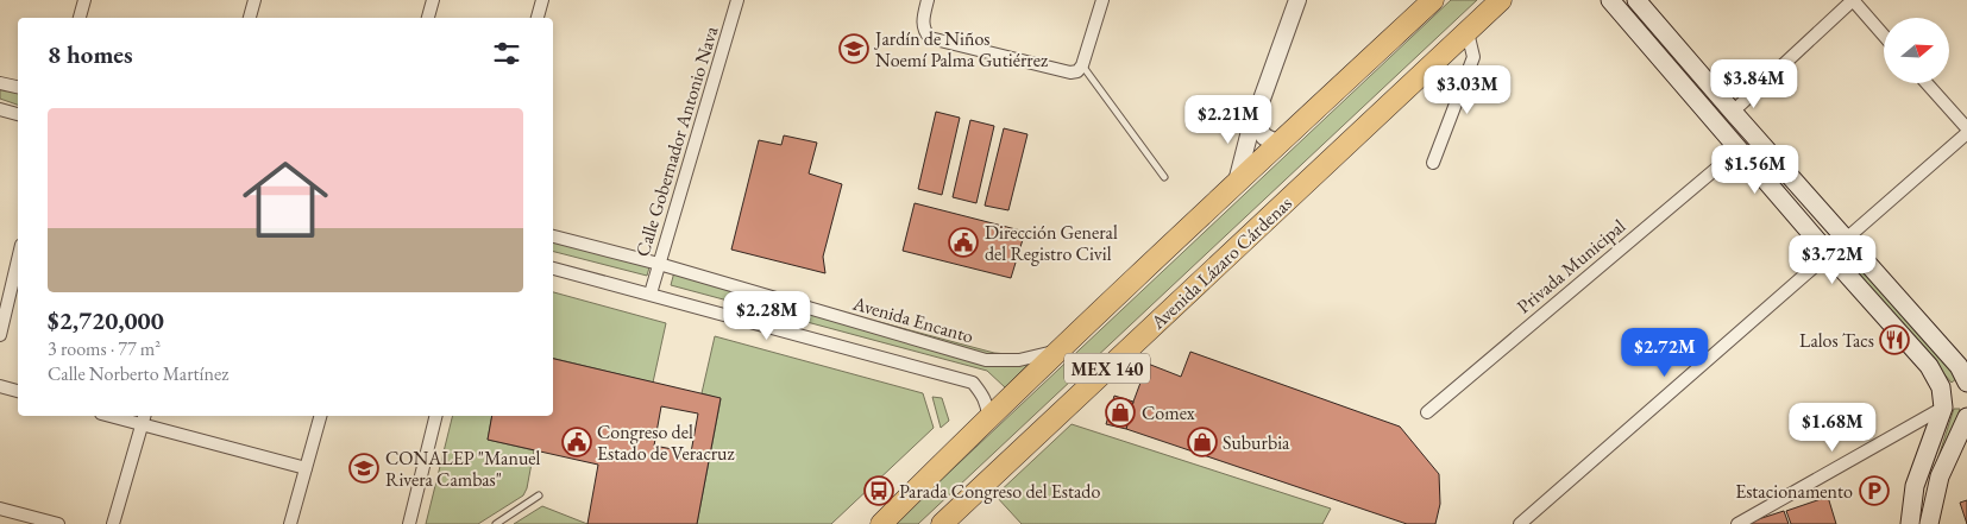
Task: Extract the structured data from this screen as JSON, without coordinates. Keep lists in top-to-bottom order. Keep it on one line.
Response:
{"streets":{"highway":["Avenida Lázaro Cárdenas","MEX 140"],"street":["Calle Gobernador Antonio Nava","Privada Municipal","Avenida Encanto"]},"crossings":[["Calle Gobernador Antonio Nava","Avenida Encanto"],["Avenida Encanto","MEX 140"]],"places":{"school or university":["Jardín de Niños Noemí Palma Gutiérrez","CONALEP \"Manuel Rivera Cambas\""],"public building":["Dirección General del Registro Civil","Congreso del Estado de Veracruz"],"restaurant":["Lalos Tacs"],"shop":["Comex","Suburbia"],"bus stop":["Parada Congreso del Estado"],"parking":["Estacionamento"]},"north":"right","page":{"heading":"8 homes","price":["$3.84M","$3.03M","$2.21M","$1.56M","$3.72M","$2.28M","$2.72M","$1.68M"],"list":[{"name":"$2,720,000","note":"3 rooms · 77 m² · Calle Norberto Martínez"}]}}
